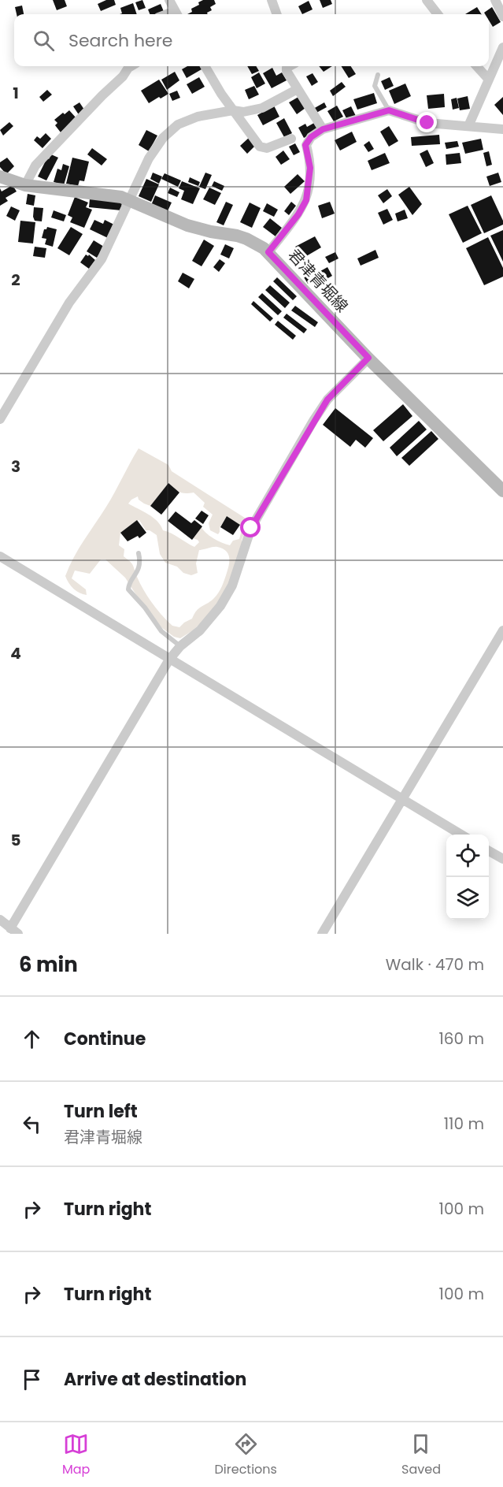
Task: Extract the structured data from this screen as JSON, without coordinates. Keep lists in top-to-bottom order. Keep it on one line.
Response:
{"streets":{"main road":["君津青堀線"]},"page":{"search":"Search here","heading":["6 min","Walk · 470 m"],"list":[["Continue","160 m"],["Turn left","君津青堀線","110 m"],["Turn right","100 m"],["Turn right","100 m"],"Arrive at destination"],"nav":["Map","Directions","Saved"]},"grid":{"rows":["1","2","3","4","5"]}}
